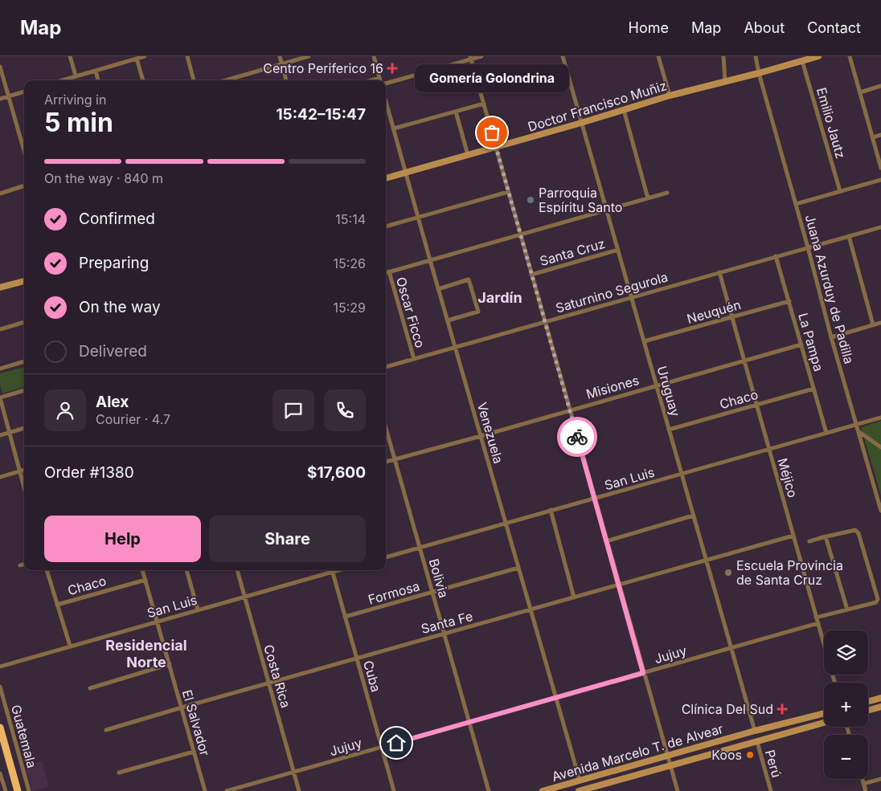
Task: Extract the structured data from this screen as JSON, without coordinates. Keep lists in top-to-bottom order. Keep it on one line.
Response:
{"streets":{"main road":["Doctor Francisco Muñiz","Avenida Marcelo T. de Alvear"],"street":["Emilio Jautz","Santa Cruz","Juana Azurduy de Padilla","Saturnino Segurola","Neuquén","Oscar Ficco","La Pampa","Misiones","Uruguay","Chaco","Venezuela","Méjico","San Luis","Bolivia","Formosa","Santa Fe","Jujuy","Costa Rica","Cuba","El Salvador","Guatemala","Perú"]},"crossings":[["Doctor Francisco Muñiz","Emilio Jautz"],["Doctor Francisco Muñiz","Juana Azurduy de Padilla"],["Doctor Francisco Muñiz","Uruguay"],["Doctor Francisco Muñiz","Venezuela"],["Santa Cruz","Uruguay"],["Juana Azurduy de Padilla","Saturnino Segurola"],["Juana Azurduy de Padilla","San Luis"],["Saturnino Segurola","Oscar Ficco"],["Saturnino Segurola","La Pampa"],["Saturnino Segurola","Uruguay"],["Saturnino Segurola","Venezuela"],["Saturnino Segurola","Méjico"],["Neuquén","La Pampa"],["Neuquén","Uruguay"],["Neuquén","Méjico"],["La Pampa","Misiones"],["La Pampa","Chaco"],["La Pampa","San Luis"],["Misiones","Uruguay"],["Misiones","Venezuela"],["Misiones","Méjico"],["Misiones","Bolivia"],["Uruguay","Chaco"],["Uruguay","San Luis"],["Uruguay","Santa Fe"],["Uruguay","Jujuy"],["Uruguay","Avenida Marcelo T. de Alvear"],["Chaco","Méjico"],["Chaco","El Salvador"],["Venezuela","San Luis"],["Venezuela","Formosa"],["Venezuela","Santa Fe"],["Venezuela","Jujuy"],["Venezuela","Avenida Marcelo T. de Alvear"],["Méjico","San Luis"],["Méjico","Santa Fe"],["Méjico","Jujuy"],["San Luis","Bolivia"],["San Luis","Costa Rica"],["San Luis","El Salvador"],["Bolivia","Formosa"],["Bolivia","Santa Fe"],["Bolivia","Jujuy"],["Formosa","Cuba"],["Santa Fe","Costa Rica"],["Santa Fe","Cuba"],["Santa Fe","El Salvador"],["Jujuy","Costa Rica"],["Jujuy","Cuba"],["Avenida Marcelo T. de Alvear","Perú"]],"districts":["Jardín","Residencial Norte"],"places":{"health":["Centro Periferico 16","Clínica Del Sud"],"other":["Gomería Golondrina","Parroquia Espíritu Santo","Escuela Provincia de Santa Cruz","Koos"]},"page":{"header":"Map","nav":["Home","Map","About","Contact"],"bubble":"Gomería Golondrina","heading":["5 min","Arriving in","15:42–15:47"],"panel":["Alex","Courier · 4.7","Order #1380","$17,600"],"bar":"On the way · 840 m","list":[["Confirmed","15:14"],["Preparing","15:26"],["On the way","15:29"],"Delivered"],"buttons":["Help","Share"],"map_buttons":["+","−"]}}
